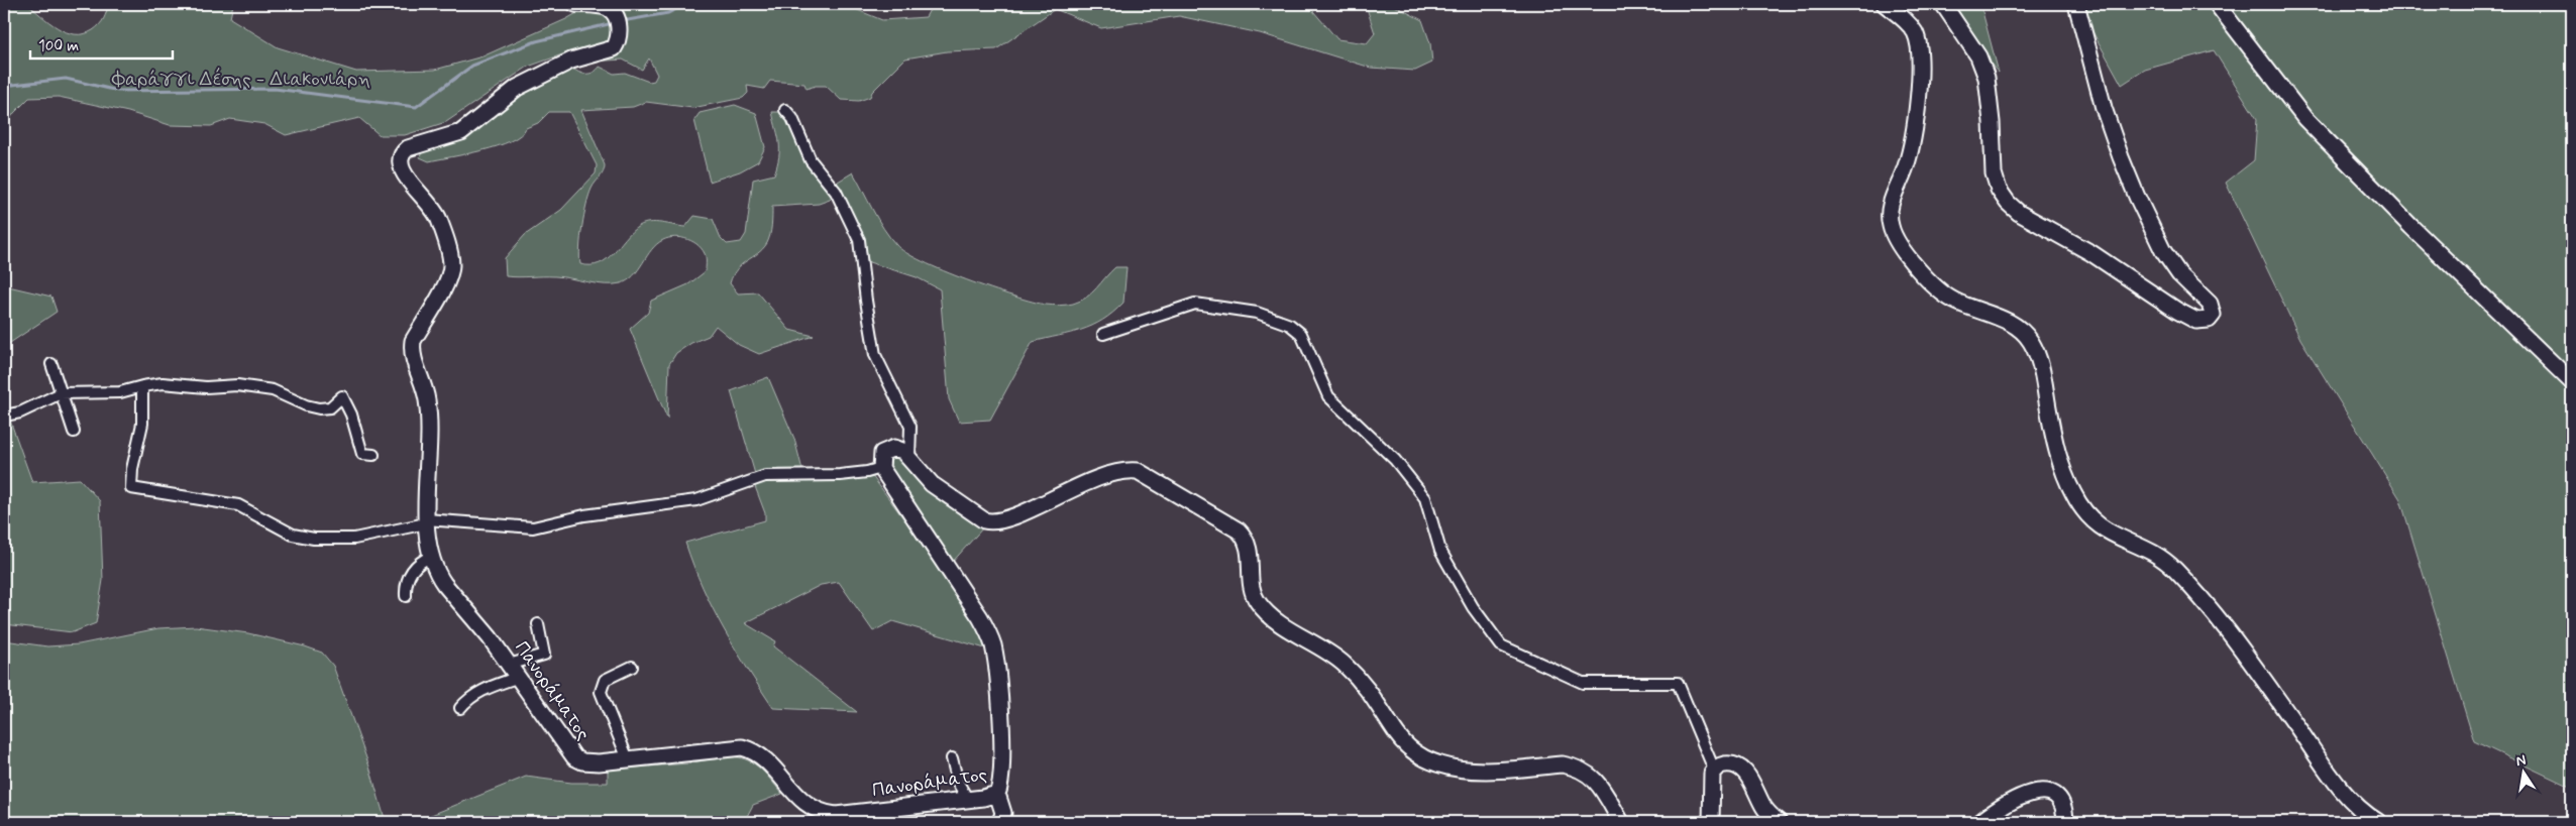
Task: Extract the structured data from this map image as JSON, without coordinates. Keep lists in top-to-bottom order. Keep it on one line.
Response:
{"streets":{"main road":["Πανοράματος"]},"parks":["Φαράγγι Δέσης - Διακονιάρη"],"scale_bar":"100 m","north":"top"}
